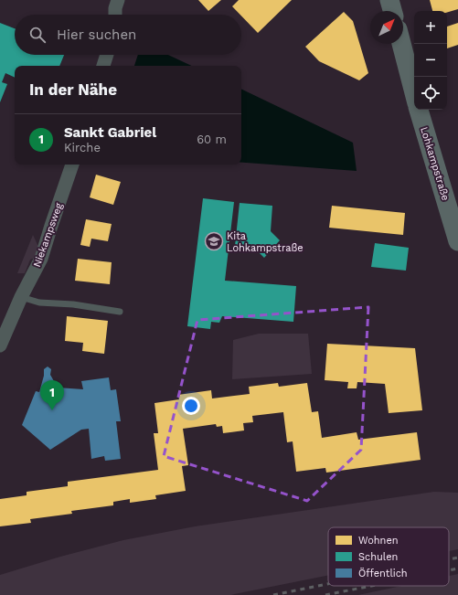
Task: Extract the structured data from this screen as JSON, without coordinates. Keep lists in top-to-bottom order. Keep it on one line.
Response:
{"streets":{"street":["Lohkampstraße","Niekampsweg"]},"places":{"school or university":["Kita Lohkampstraße"]},"legend":["Wohnen","Schulen","Öffentlich"],"north":"top right","page":{"map_buttons":["+","−"],"search":"Hier suchen","heading":"In der Nähe","list":[{"mark":"1","name":"Sankt Gabriel","note":"Kirche","value":"60 m"}],"pins":"1"}}
